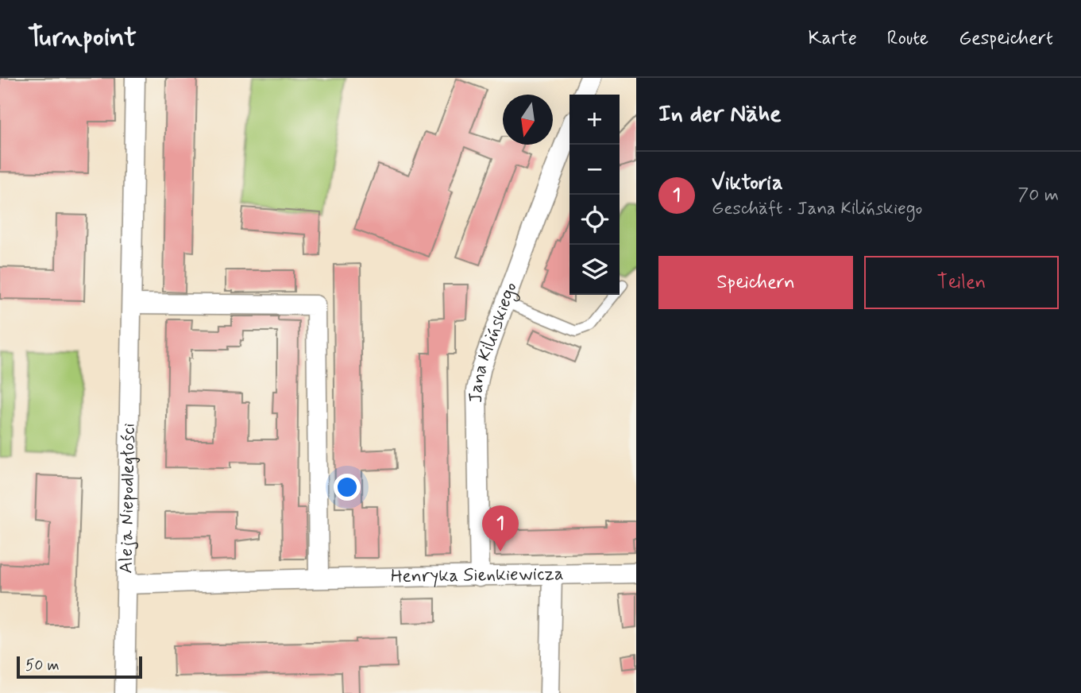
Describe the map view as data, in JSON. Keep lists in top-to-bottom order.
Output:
{
  "streets": {
    "street": ["Jana Kilińskiego", "Aleja Niepodległości", "Henryka Sienkiewicza"]
  },
  "crossings": [
    ["Jana Kilińskiego", "Henryka Sienkiewicza"],
    ["Aleja Niepodległości", "Henryka Sienkiewicza"]
  ],
  "scale_bar": "50 m",
  "north": "bottom",
  "page": {
    "header": "Turnpoint",
    "nav": ["Karte", "Route", "Gespeichert"],
    "heading": "In der Nähe",
    "map_buttons": ["+", "−"],
    "list": [
      {
        "mark": "1",
        "name": "Viktoria",
        "note": "Geschäft · Jana Kilińskiego",
        "value": "70 m"
      }
    ],
    "buttons": ["Speichern", "Teilen"],
    "pins": "1",
    "scale": "50 m"
  }
}
